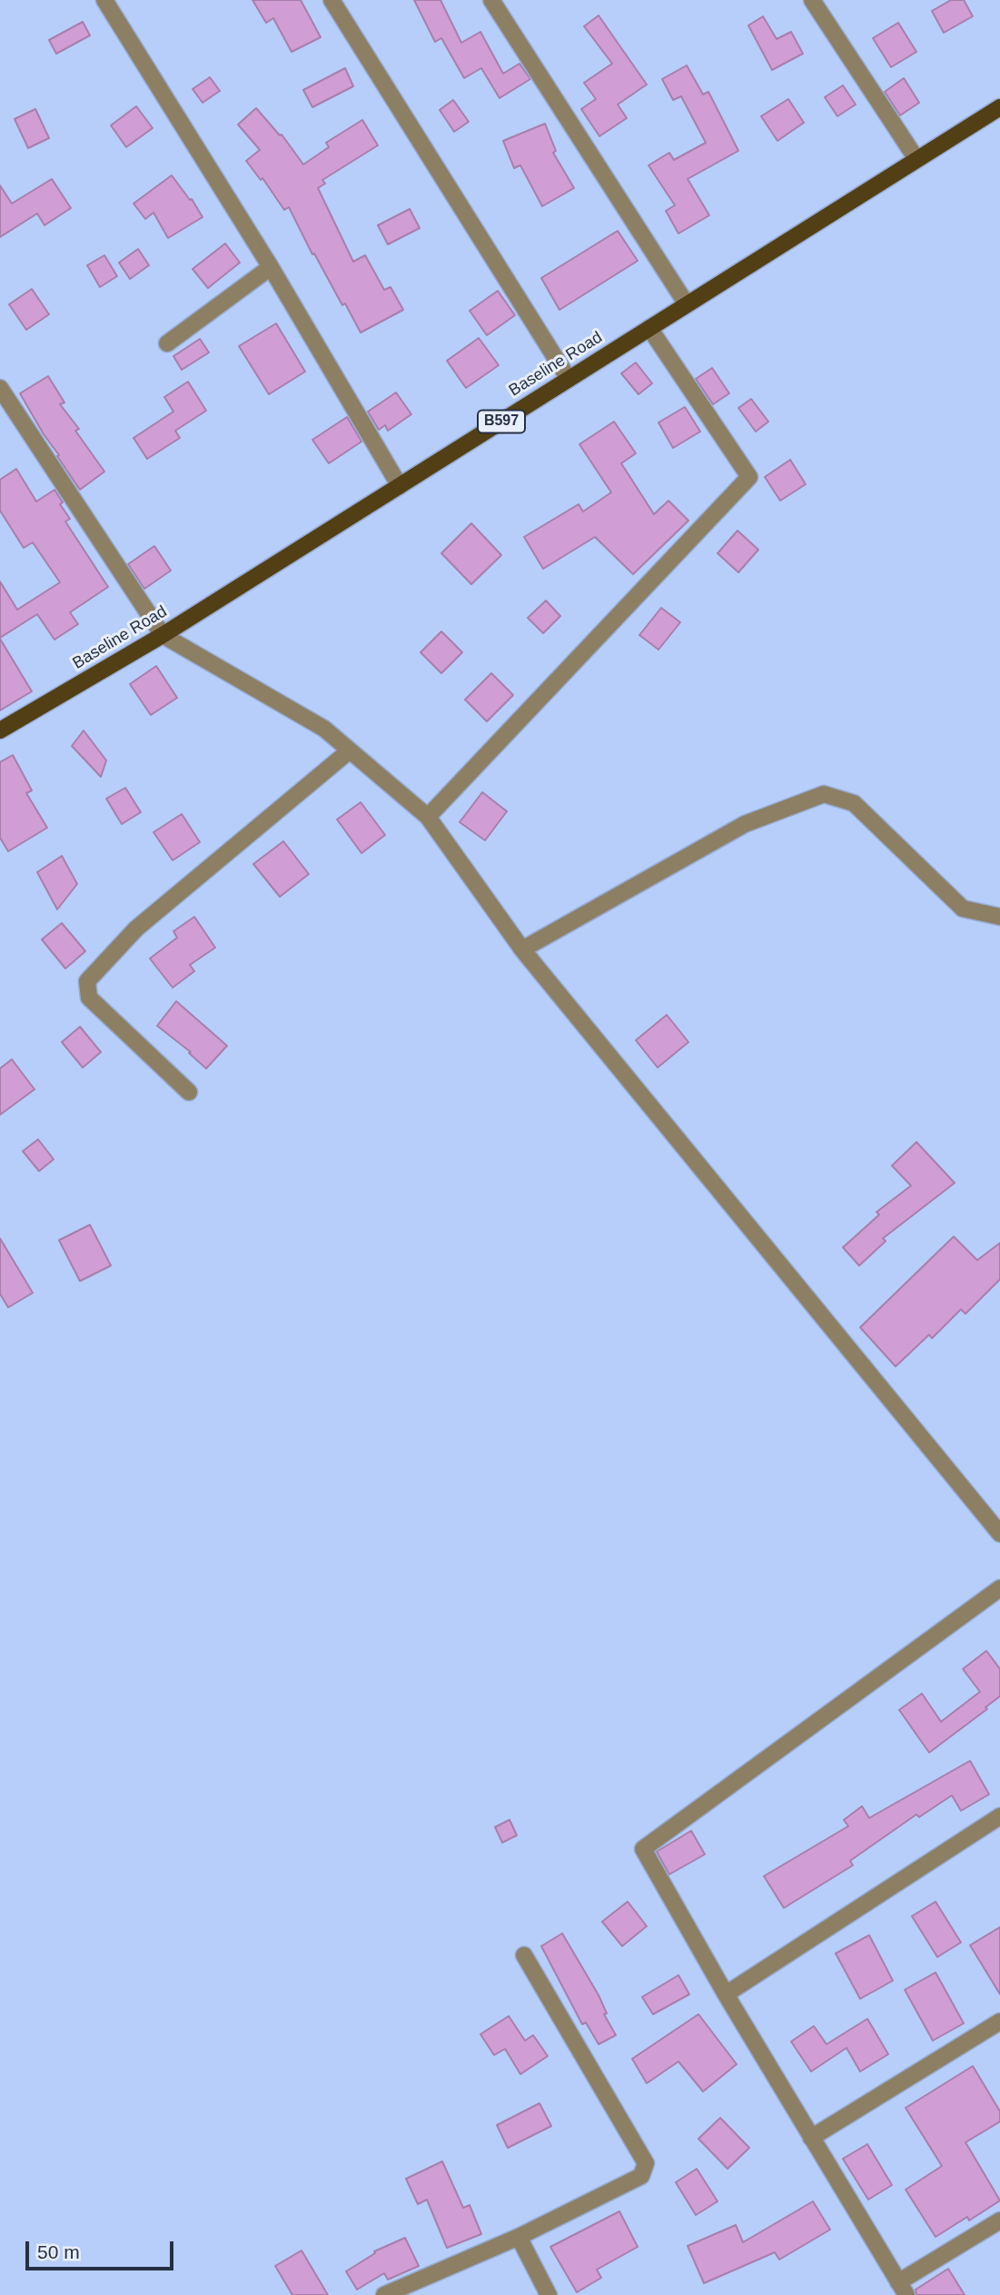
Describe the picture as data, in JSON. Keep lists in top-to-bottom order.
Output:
{
  "streets": {
    "main road": ["Baseline Road", "B597"]
  },
  "scale_bar": "50 m"
}
